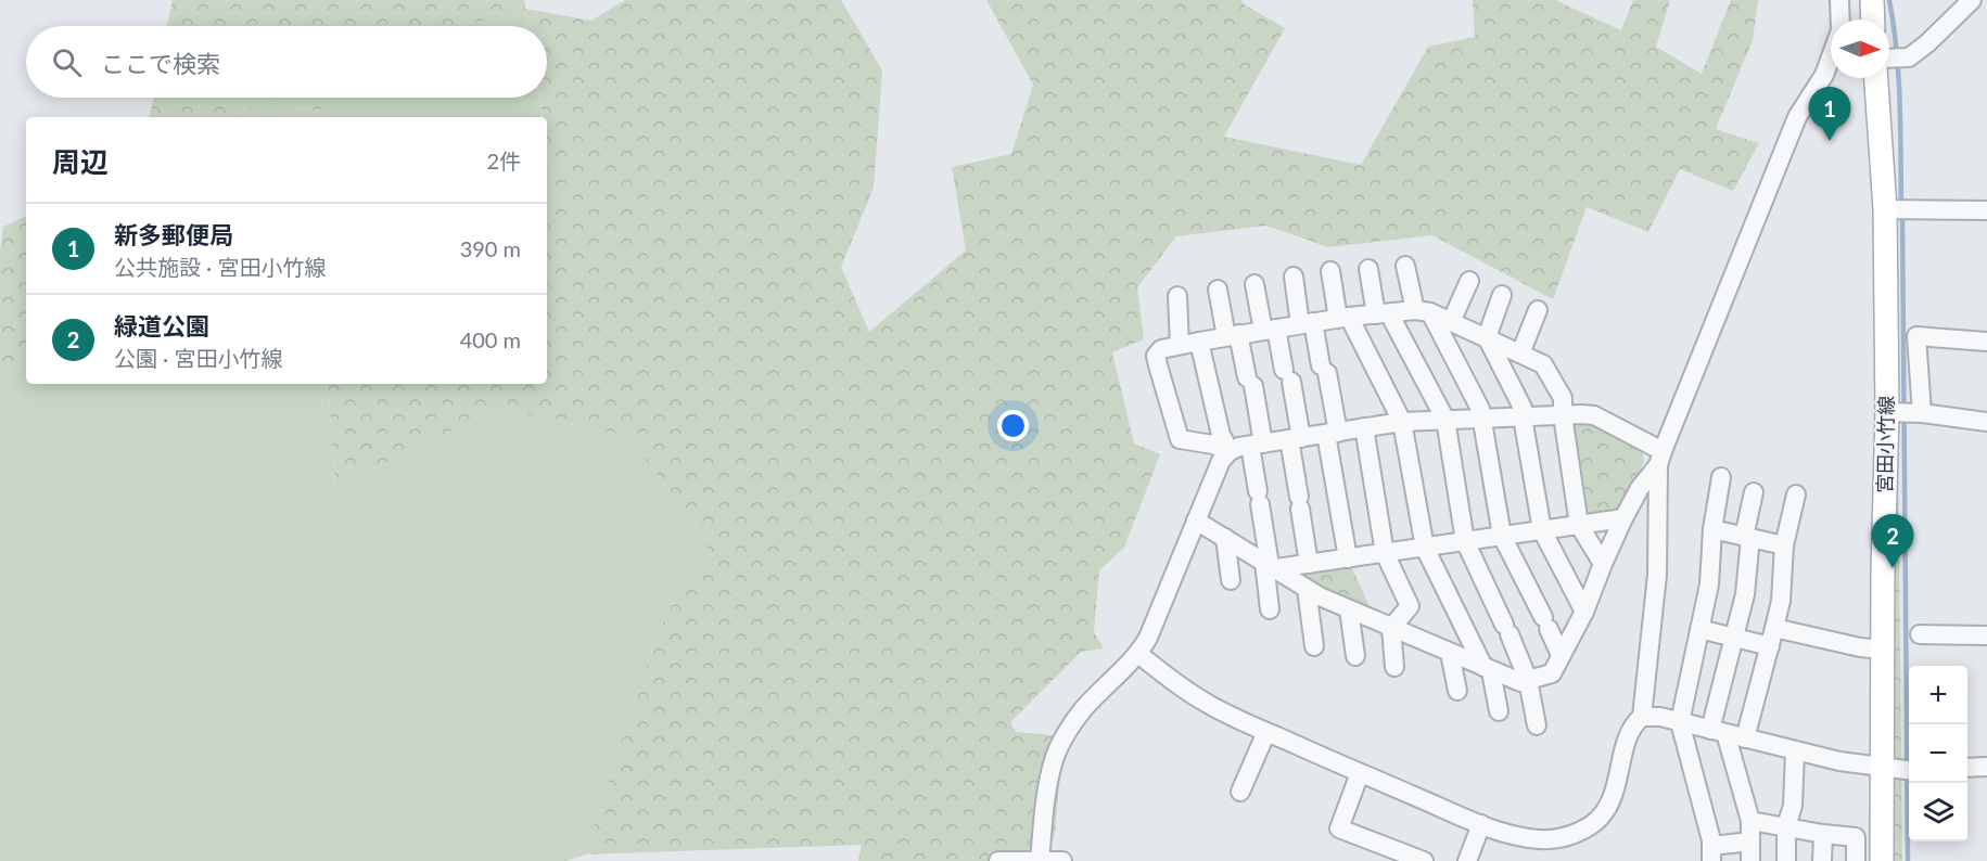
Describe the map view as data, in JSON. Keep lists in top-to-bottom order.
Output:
{
  "streets": {
    "main road": ["宮田小竹線"]
  },
  "north": "right",
  "page": {
    "search": "ここで検索",
    "pins": ["1", "2"],
    "heading": ["周辺", "2件"],
    "list": [
      {
        "mark": "1",
        "name": "新多郵便局",
        "note": "公共施設 · 宮田小竹線",
        "value": "390 m"
      },
      {
        "mark": "2",
        "name": "緑道公園",
        "note": "公園 · 宮田小竹線",
        "value": "400 m"
      }
    ],
    "map_buttons": ["+", "−"]
  }
}
